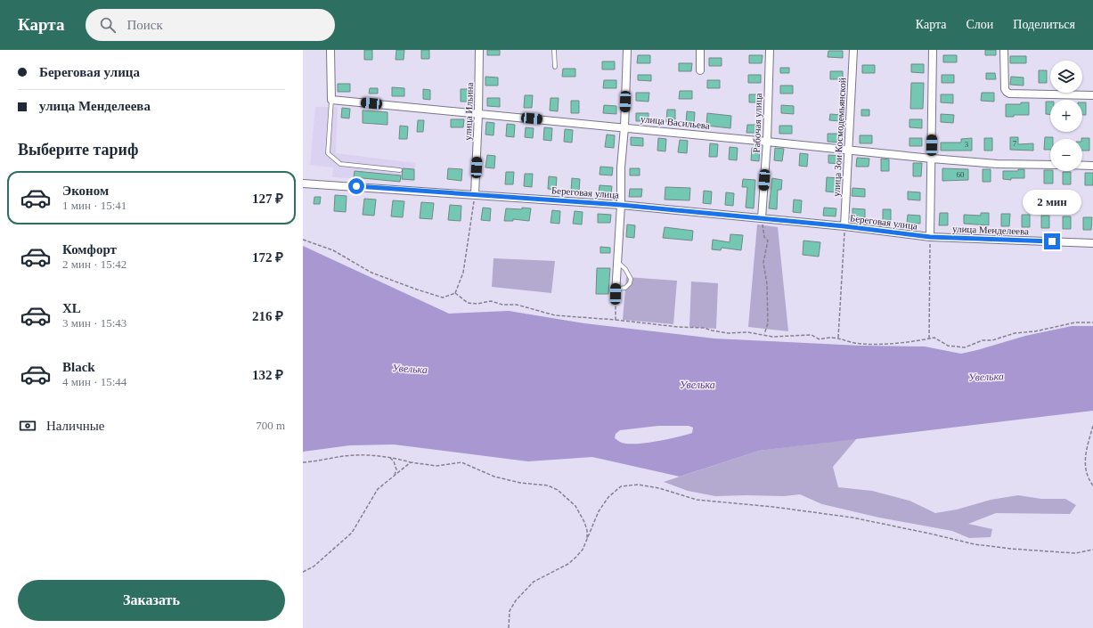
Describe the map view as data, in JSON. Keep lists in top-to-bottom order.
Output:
{
  "streets": {
    "street": [
      "улица Ильина",
      "улица Васильева",
      "Рабочая улица",
      "улица Зои Космодемьянской",
      "Береговая улица",
      "улица Менделеева"
    ]
  },
  "crossings": [
    ["улица Ильина", "улица Васильева"],
    ["улица Ильина", "Береговая улица"],
    ["улица Васильева", "Рабочая улица"],
    ["улица Васильева", "улица Зои Космодемьянской"],
    ["Рабочая улица", "Береговая улица"],
    ["улица Зои Космодемьянской", "Береговая улица"],
    ["Береговая улица", "улица Менделеева"]
  ],
  "water": ["Увелька"],
  "house_numbers": ["7", "3", "60"],
  "page": {
    "header": "Карта",
    "search": "Поиск",
    "nav": ["Карта", "Слои", "Поделиться"],
    "banner": ["Береговая улица", "улица Менделеева"],
    "map_buttons": ["+", "−"],
    "heading": "Выберите тариф",
    "list": [
      {
        "name": "Эконом",
        "note": "1 мин · 15:41",
        "value": "127 ₽"
      },
      {
        "name": "Комфорт",
        "note": "2 мин · 15:42",
        "value": "172 ₽"
      },
      {
        "name": "XL",
        "note": "3 мин · 15:43",
        "value": "216 ₽"
      },
      {
        "name": "Black",
        "note": "4 мин · 15:44",
        "value": "132 ₽"
      }
    ],
    "bubble": "2 мин",
    "pay": ["Наличные", "700 m"],
    "buttons": "Заказать"
  }
}
